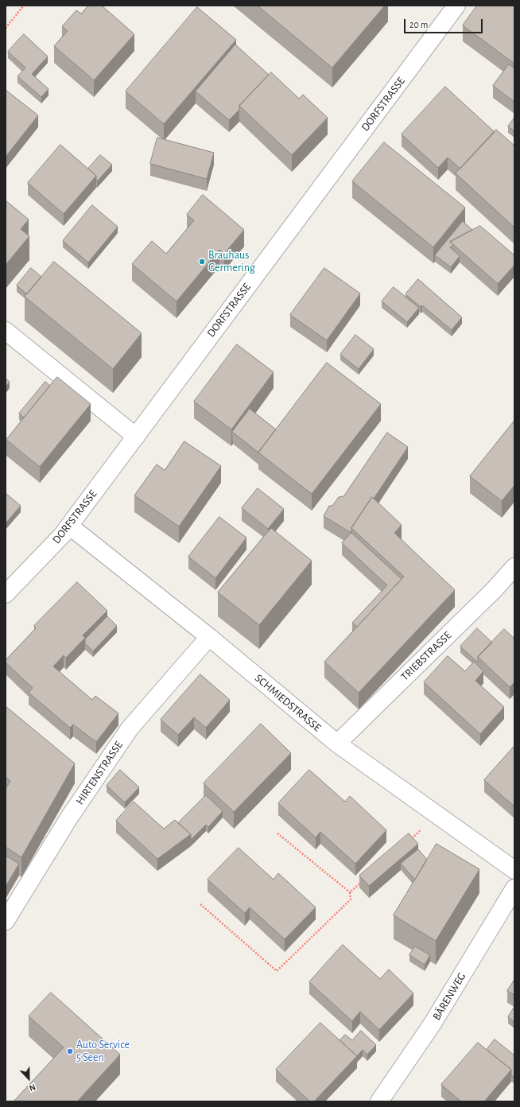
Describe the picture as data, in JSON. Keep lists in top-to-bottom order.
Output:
{
  "streets": {
    "street": [
      "DORFSTRASSE",
      "TRIEBSTRASSE",
      "SCHMIEDSTRASSE",
      "HIRTENSTRASSE",
      "BÄRENWEG"
    ]
  },
  "crossings": [
    ["DORFSTRASSE", "SCHMIEDSTRASSE"],
    ["TRIEBSTRASSE", "SCHMIEDSTRASSE"],
    ["SCHMIEDSTRASSE", "HIRTENSTRASSE"]
  ],
  "places": ["Brauhaus Germering", "Auto Service 5 Seen"],
  "scale_bar": "20 m",
  "north": "bottom"
}
